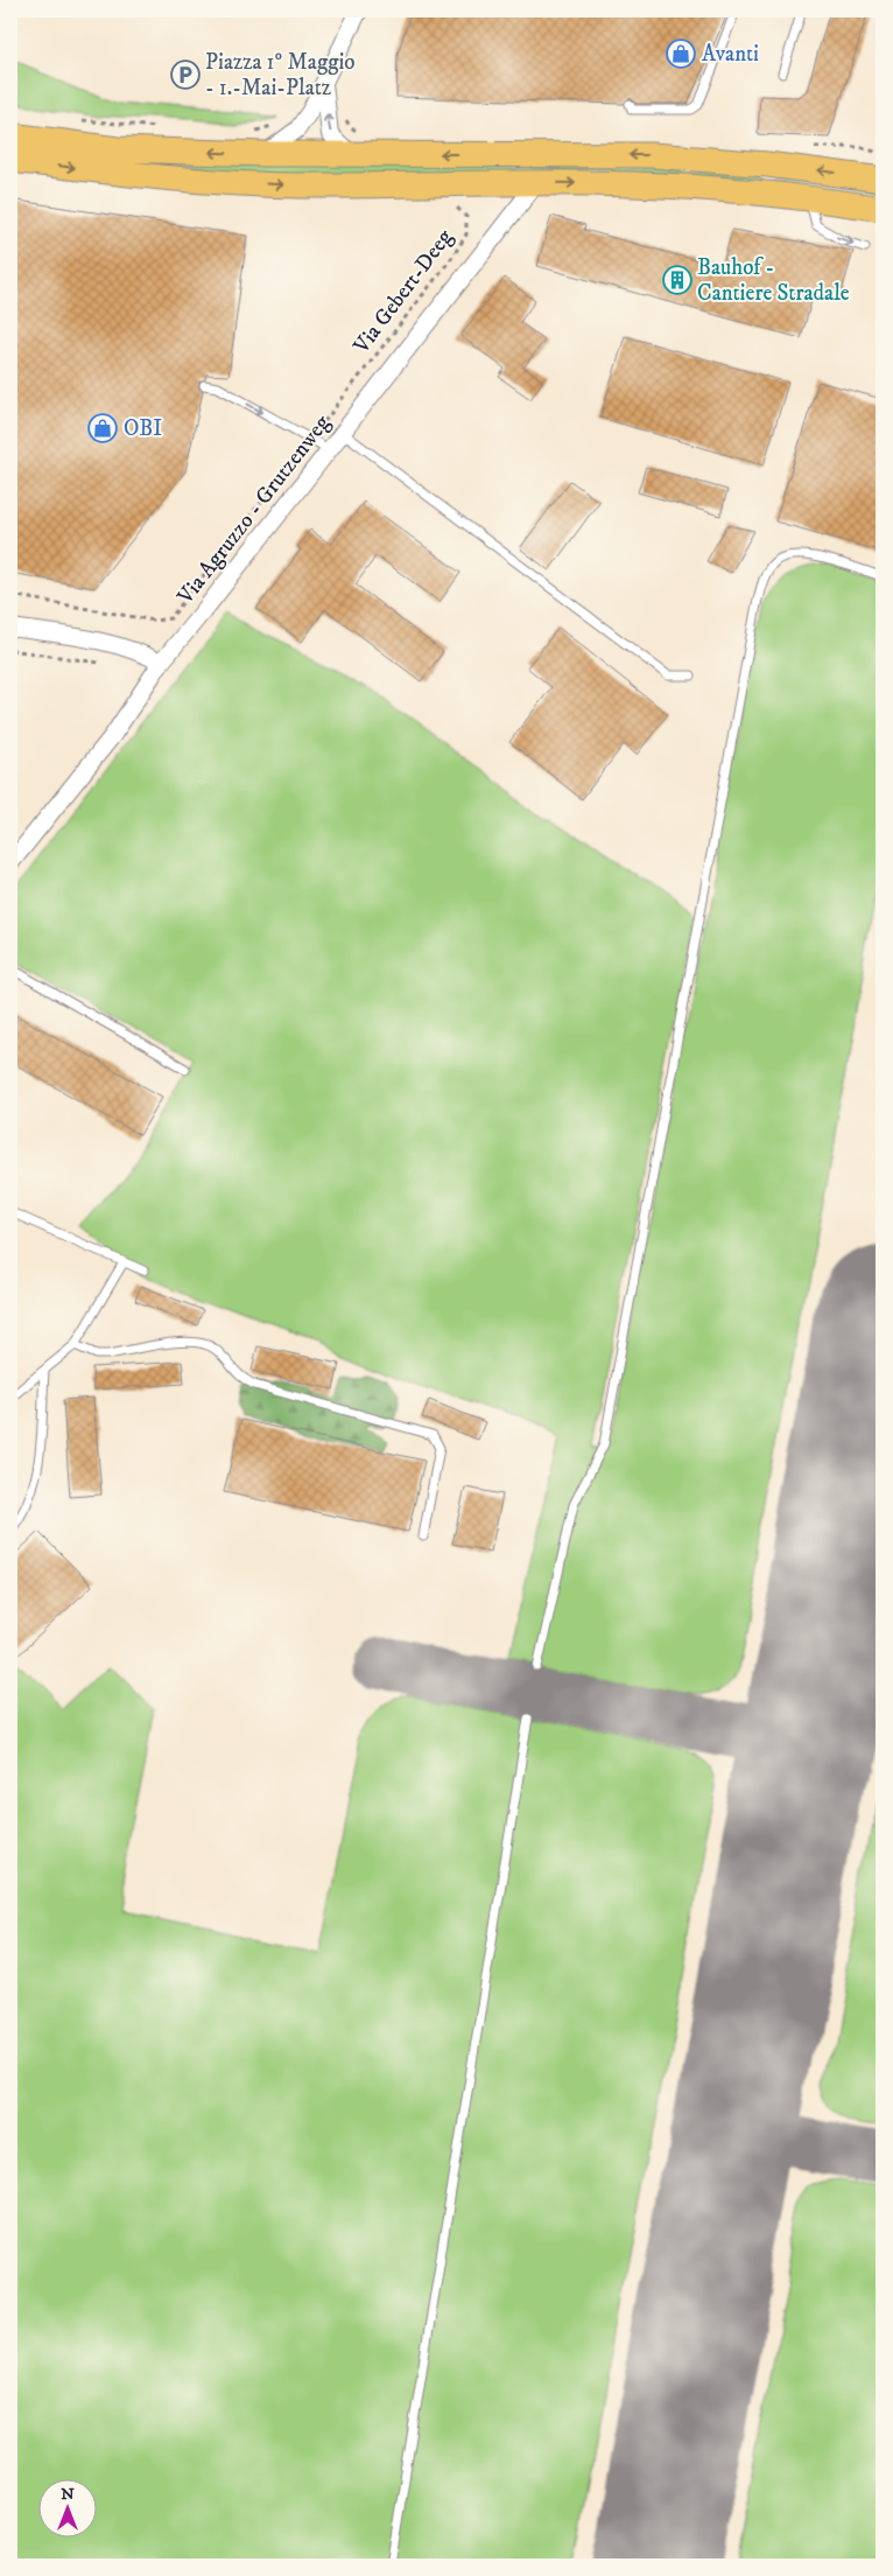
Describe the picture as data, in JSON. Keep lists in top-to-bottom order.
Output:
{
  "streets": {
    "street": ["Via Agruzzo - Grutzenweg"],
    "path": ["Via Gebert-Deeg"]
  },
  "places": {
    "shop": ["Avanti", "OBI"],
    "parking": ["Piazza 1º Maggio - 1.-Mai-Platz"],
    "building": ["Bauhof - Cantiere Stradale"]
  },
  "north": "top"
}
